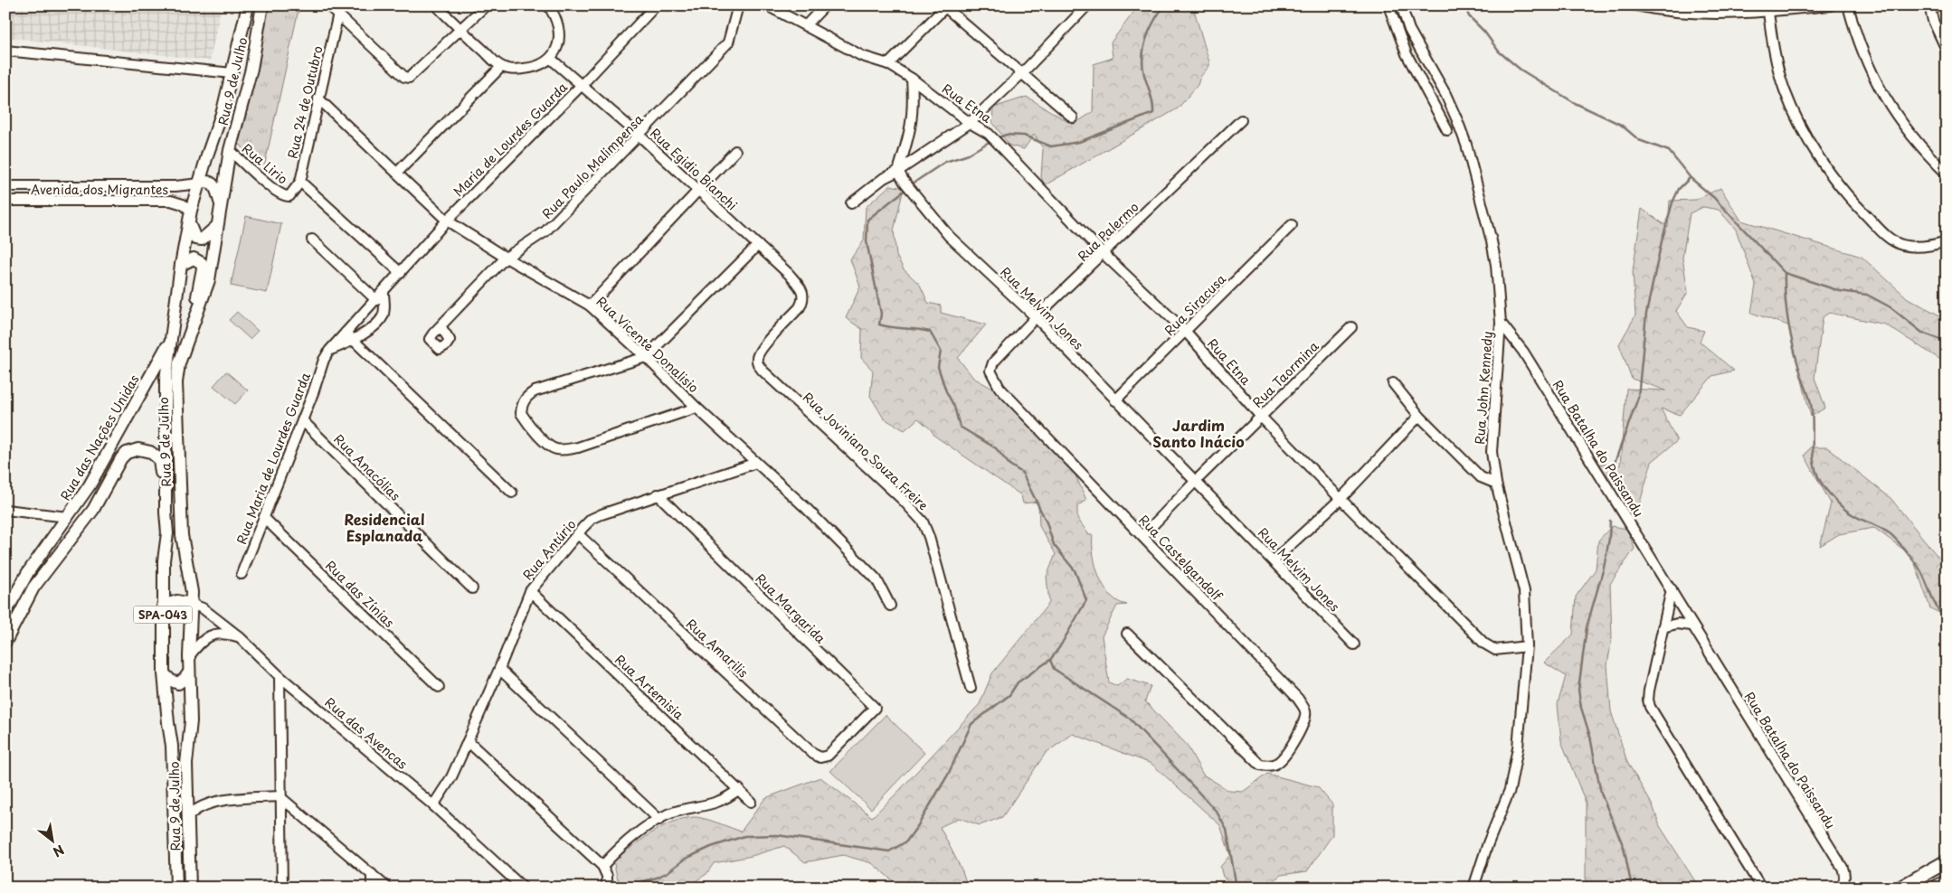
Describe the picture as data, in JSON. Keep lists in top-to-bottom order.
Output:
{
  "streets": {
    "main road": ["Rua 9 de Julho", "Rua das Nações Unidas", "SPA-043"],
    "street": [
      "Rua 24 de Outubro",
      "Rua Etna",
      "Maria de Lourdes Guarda",
      "Rua Lirio",
      "Rua Paulo Malimpensa",
      "Rua Egidio Bianchi",
      "Avenida dos Migrantes",
      "Rua Palermo",
      "Rua Siracusa",
      "Rua Melvim Jones",
      "Rua Vicente Donalisio",
      "Rua Taormina",
      "Rua John Kennedy",
      "Rua Batalha do Paissandu",
      "Rua Joviniano Souza Freire",
      "Rua Maria de Lourdes Guarda",
      "Rua Anacólias",
      "Rua Antúrio",
      "Rua Castelgandolf",
      "Rua das Zínias",
      "Rua Margarida",
      "Rua Amarilis",
      "Rua Artemisia",
      "Rua das Avencas"
    ]
  },
  "crossings": [
    ["Rua 9 de Julho", "Rua Lirio"],
    ["Rua 9 de Julho", "Avenida dos Migrantes"],
    ["Rua 9 de Julho", "Rua das Nações Unidas"],
    ["Rua 9 de Julho", "Rua das Avencas"],
    ["Rua 24 de Outubro", "Rua Lirio"],
    ["Rua 24 de Outubro", "Rua Vicente Donalisio"],
    ["Rua Etna", "Rua Palermo"],
    ["Rua Etna", "Rua Siracusa"],
    ["Rua Etna", "Rua Taormina"],
    ["Rua Etna", "Rua John Kennedy"],
    ["Maria de Lourdes Guarda", "Rua Egidio Bianchi"],
    ["Maria de Lourdes Guarda", "Rua Vicente Donalisio"],
    ["Maria de Lourdes Guarda", "Rua Maria de Lourdes Guarda"],
    ["Rua Paulo Malimpensa", "Rua Egidio Bianchi"],
    ["Rua Paulo Malimpensa", "Rua Vicente Donalisio"],
    ["Rua Egidio Bianchi", "Rua Joviniano Souza Freire"],
    ["Rua Palermo", "Rua Melvim Jones"],
    ["Rua Palermo", "Rua Castelgandolf"],
    ["Rua Siracusa", "Rua Melvim Jones"],
    ["Rua Melvim Jones", "Rua Taormina"],
    ["Rua Vicente Donalisio", "Rua Antúrio"],
    ["Rua Taormina", "Rua Castelgandolf"],
    ["Rua John Kennedy", "Rua Batalha do Paissandu"],
    ["Rua Maria de Lourdes Guarda", "Rua Anacólias"],
    ["Rua Maria de Lourdes Guarda", "Rua das Zínias"],
    ["Rua Antúrio", "Rua Margarida"],
    ["Rua Antúrio", "Rua Amarilis"],
    ["Rua Antúrio", "Rua Artemisia"],
    ["Rua Antúrio", "Rua das Avencas"],
    ["Rua Margarida", "Rua Amarilis"]
  ],
  "districts": ["Jardim Santo Inácio", "Residencial Esplanada"],
  "north": "bottom right"
}
